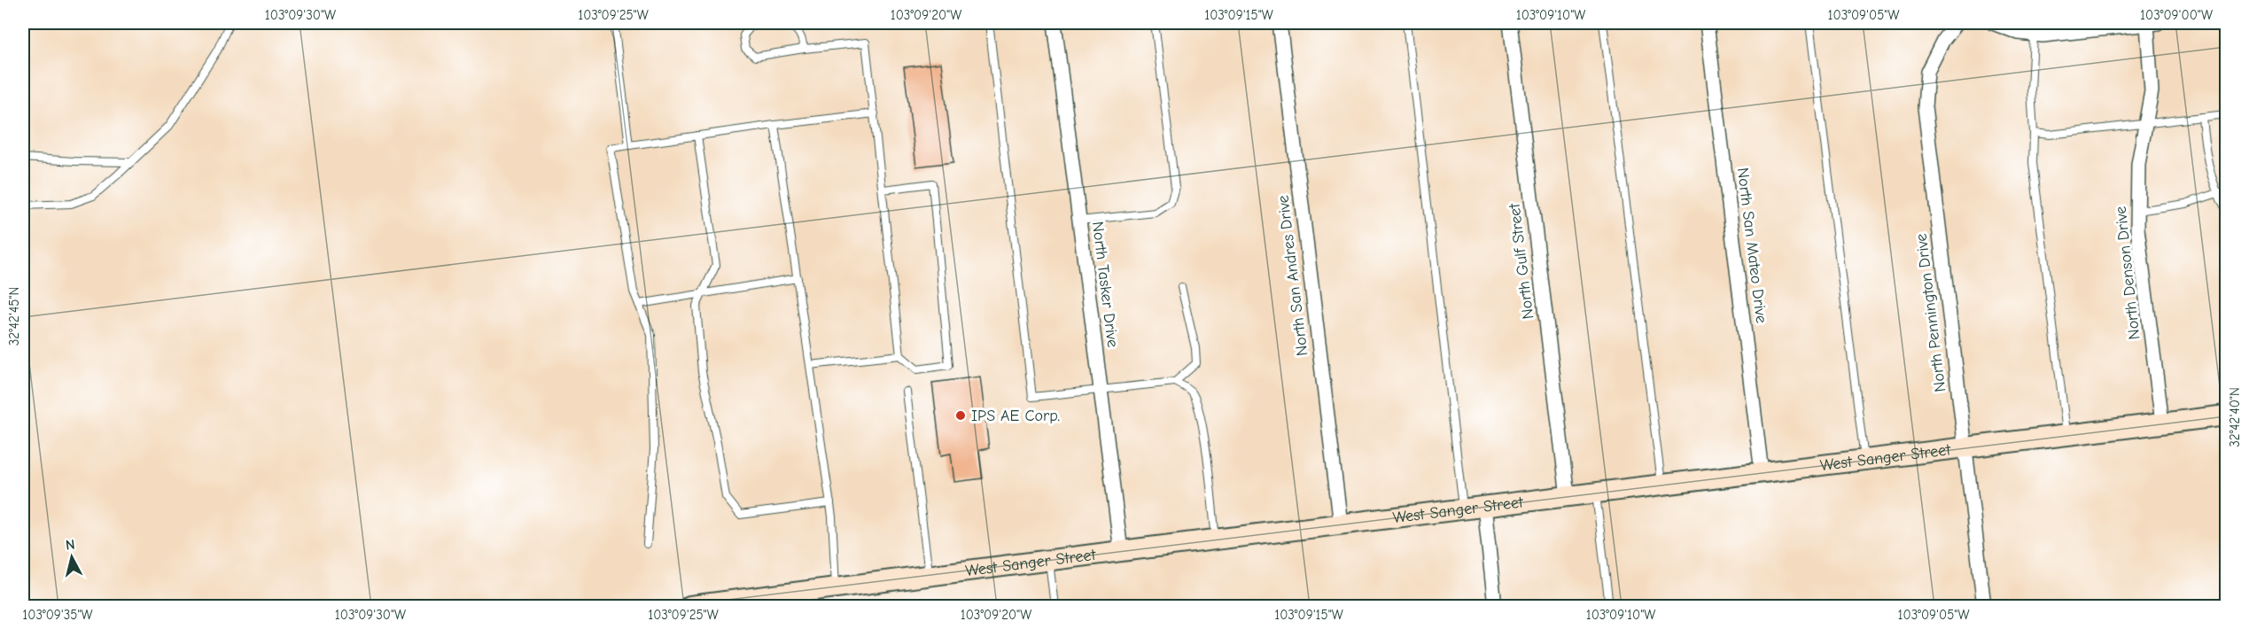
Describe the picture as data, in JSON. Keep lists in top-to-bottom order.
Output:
{
  "streets": {
    "main road": ["West Sanger Street"],
    "street": [
      "North San Mateo Drive",
      "North Gulf Street",
      "North Denson Drive",
      "North San Andres Drive",
      "North Tasker Drive",
      "North Pennington Drive"
    ]
  },
  "crossings": [
    ["North San Mateo Drive", "West Sanger Street"],
    ["North Gulf Street", "West Sanger Street"],
    ["North Denson Drive", "West Sanger Street"],
    ["North San Andres Drive", "West Sanger Street"],
    ["North Tasker Drive", "West Sanger Street"],
    ["North Pennington Drive", "West Sanger Street"]
  ],
  "places": ["IPS AE Corp."],
  "north": "top",
  "coordinates": [
    "103°09'30\"W",
    "103°09'25\"W",
    "103°09'20\"W",
    "103°09'15\"W",
    "103°09'10\"W",
    "103°09'05\"W",
    "103°09'00\"W",
    "32°42'45\"N",
    "32°42'40\"N",
    "103°09'35\"W"
  ]
}
